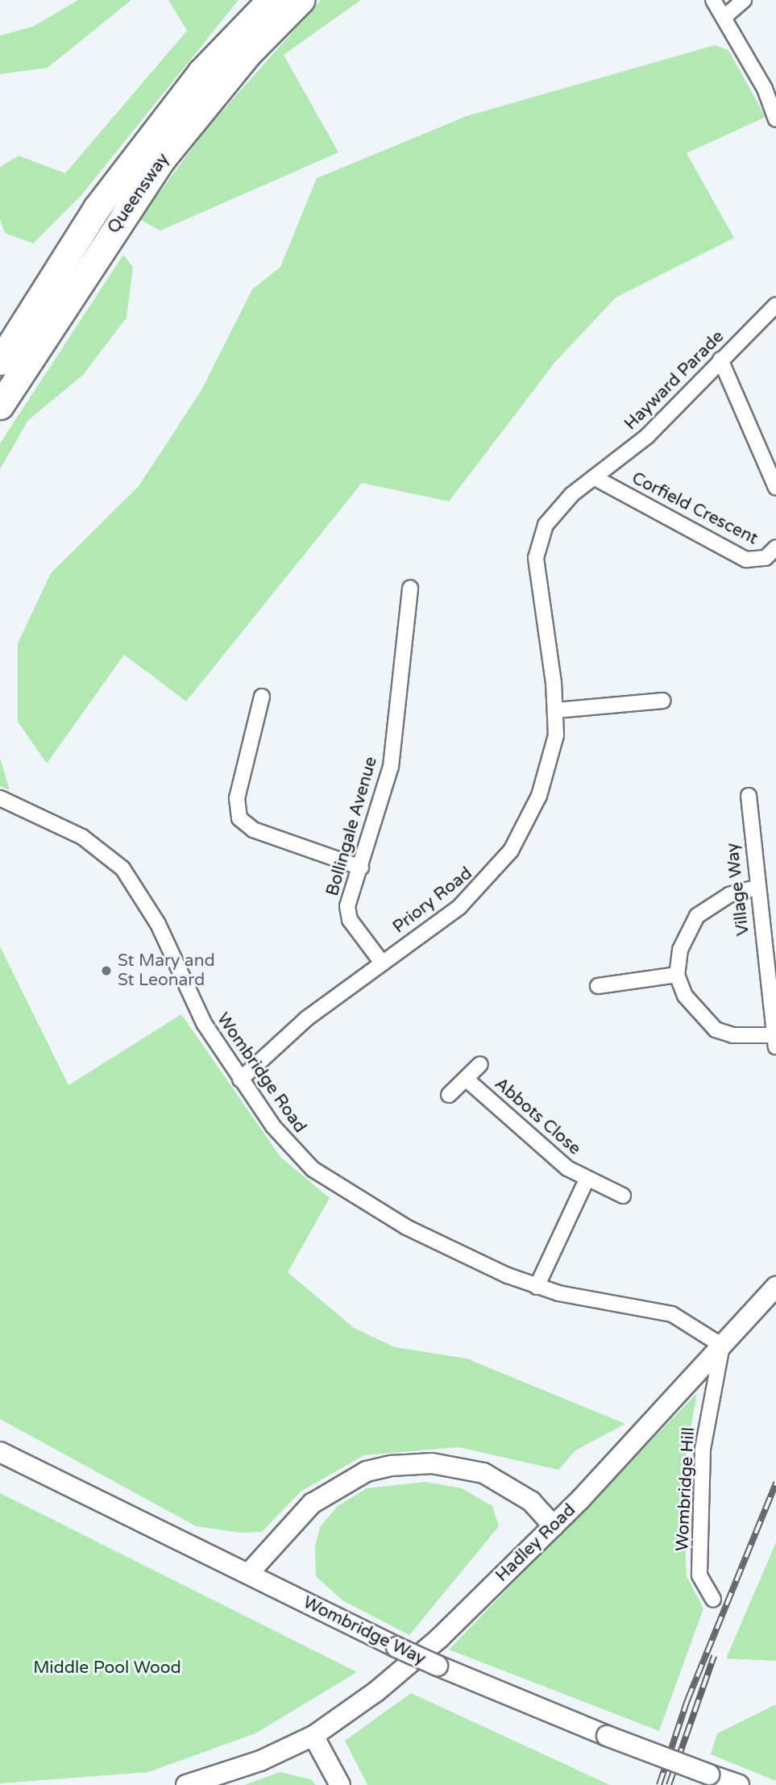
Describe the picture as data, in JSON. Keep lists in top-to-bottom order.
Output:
{
  "streets": {
    "highway": ["Queensway"],
    "street": [
      "Hayward Parade",
      "Corfield Crescent",
      "Bollingale Avenue",
      "Village Way",
      "Priory Road",
      "Wombridge Road",
      "Abbots Close",
      "Wombridge Hill",
      "Hadley Road",
      "Wombridge Way"
    ]
  },
  "crossings": [
    ["Hayward Parade", "Corfield Crescent"],
    ["Hayward Parade", "Priory Road"],
    ["Corfield Crescent", "Priory Road"],
    ["Bollingale Avenue", "Priory Road"],
    ["Priory Road", "Wombridge Road"],
    ["Wombridge Road", "Abbots Close"],
    ["Wombridge Road", "Wombridge Hill"],
    ["Wombridge Road", "Hadley Road"],
    ["Wombridge Hill", "Hadley Road"]
  ],
  "parks": ["Middle Pool Wood"],
  "places": ["St Mary and St Leonard"]
}
